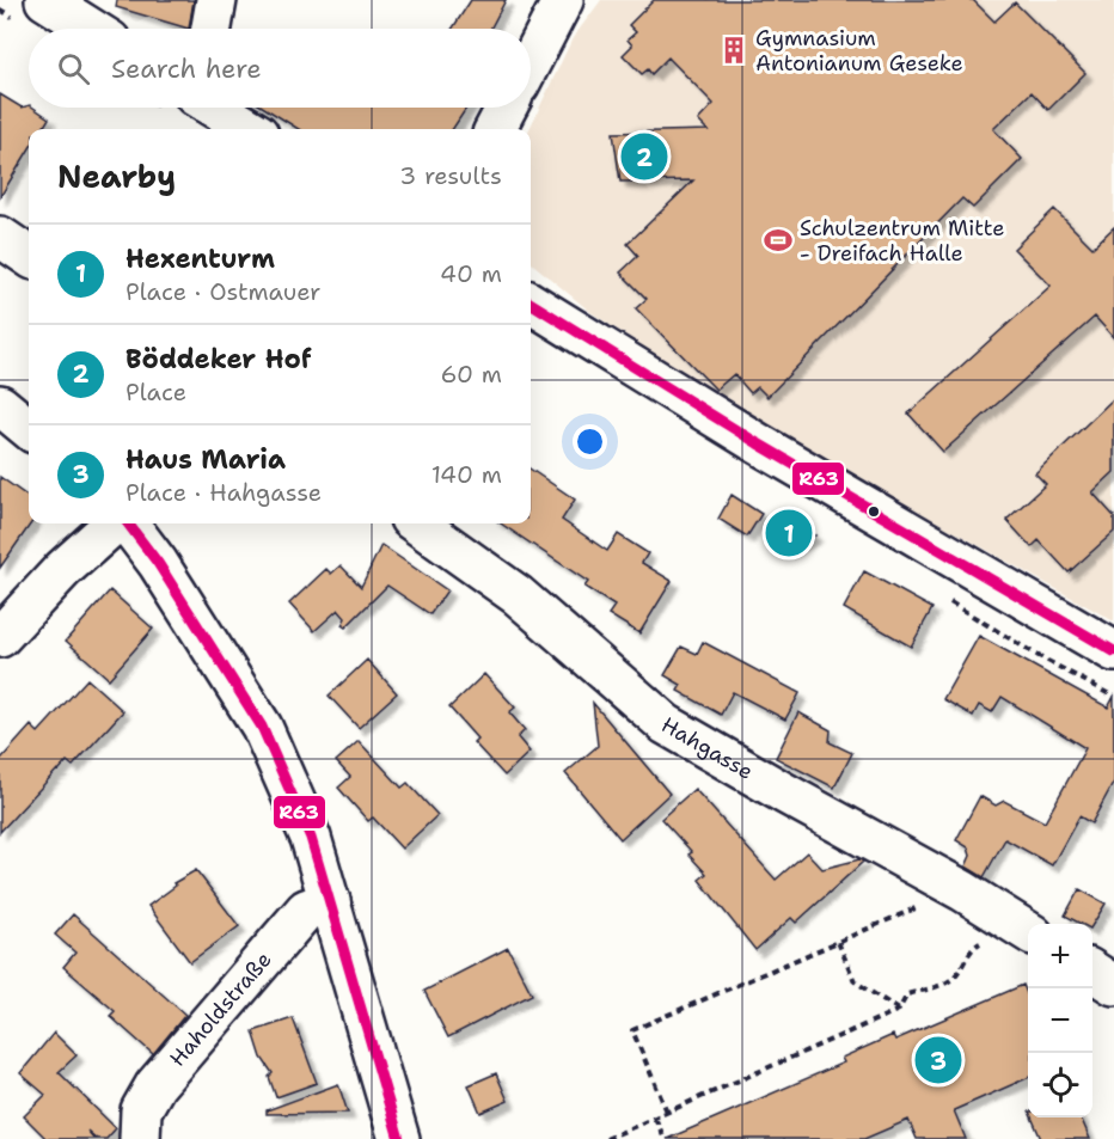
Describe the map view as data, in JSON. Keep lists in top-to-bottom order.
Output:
{
  "streets": {
    "street": ["Hahgasse", "Haholdstraße"]
  },
  "places": {
    "building": ["Gymnasium Antonianum Geseke"],
    "sports": ["Schulzentrum Mitte - Dreifach Halle"]
  },
  "lines": ["transit line R63"],
  "page": {
    "search": "Search here",
    "heading": ["Nearby", "3 results"],
    "pins": ["2", "1", "3"],
    "list": [
      {
        "mark": "1",
        "name": "Hexenturm",
        "note": "Place · Ostmauer",
        "value": "40 m"
      },
      {
        "mark": "2",
        "name": "Böddeker Hof",
        "note": "Place",
        "value": "60 m"
      },
      {
        "mark": "3",
        "name": "Haus Maria",
        "note": "Place · Hahgasse",
        "value": "140 m"
      }
    ],
    "map_buttons": ["+", "−"]
  }
}
